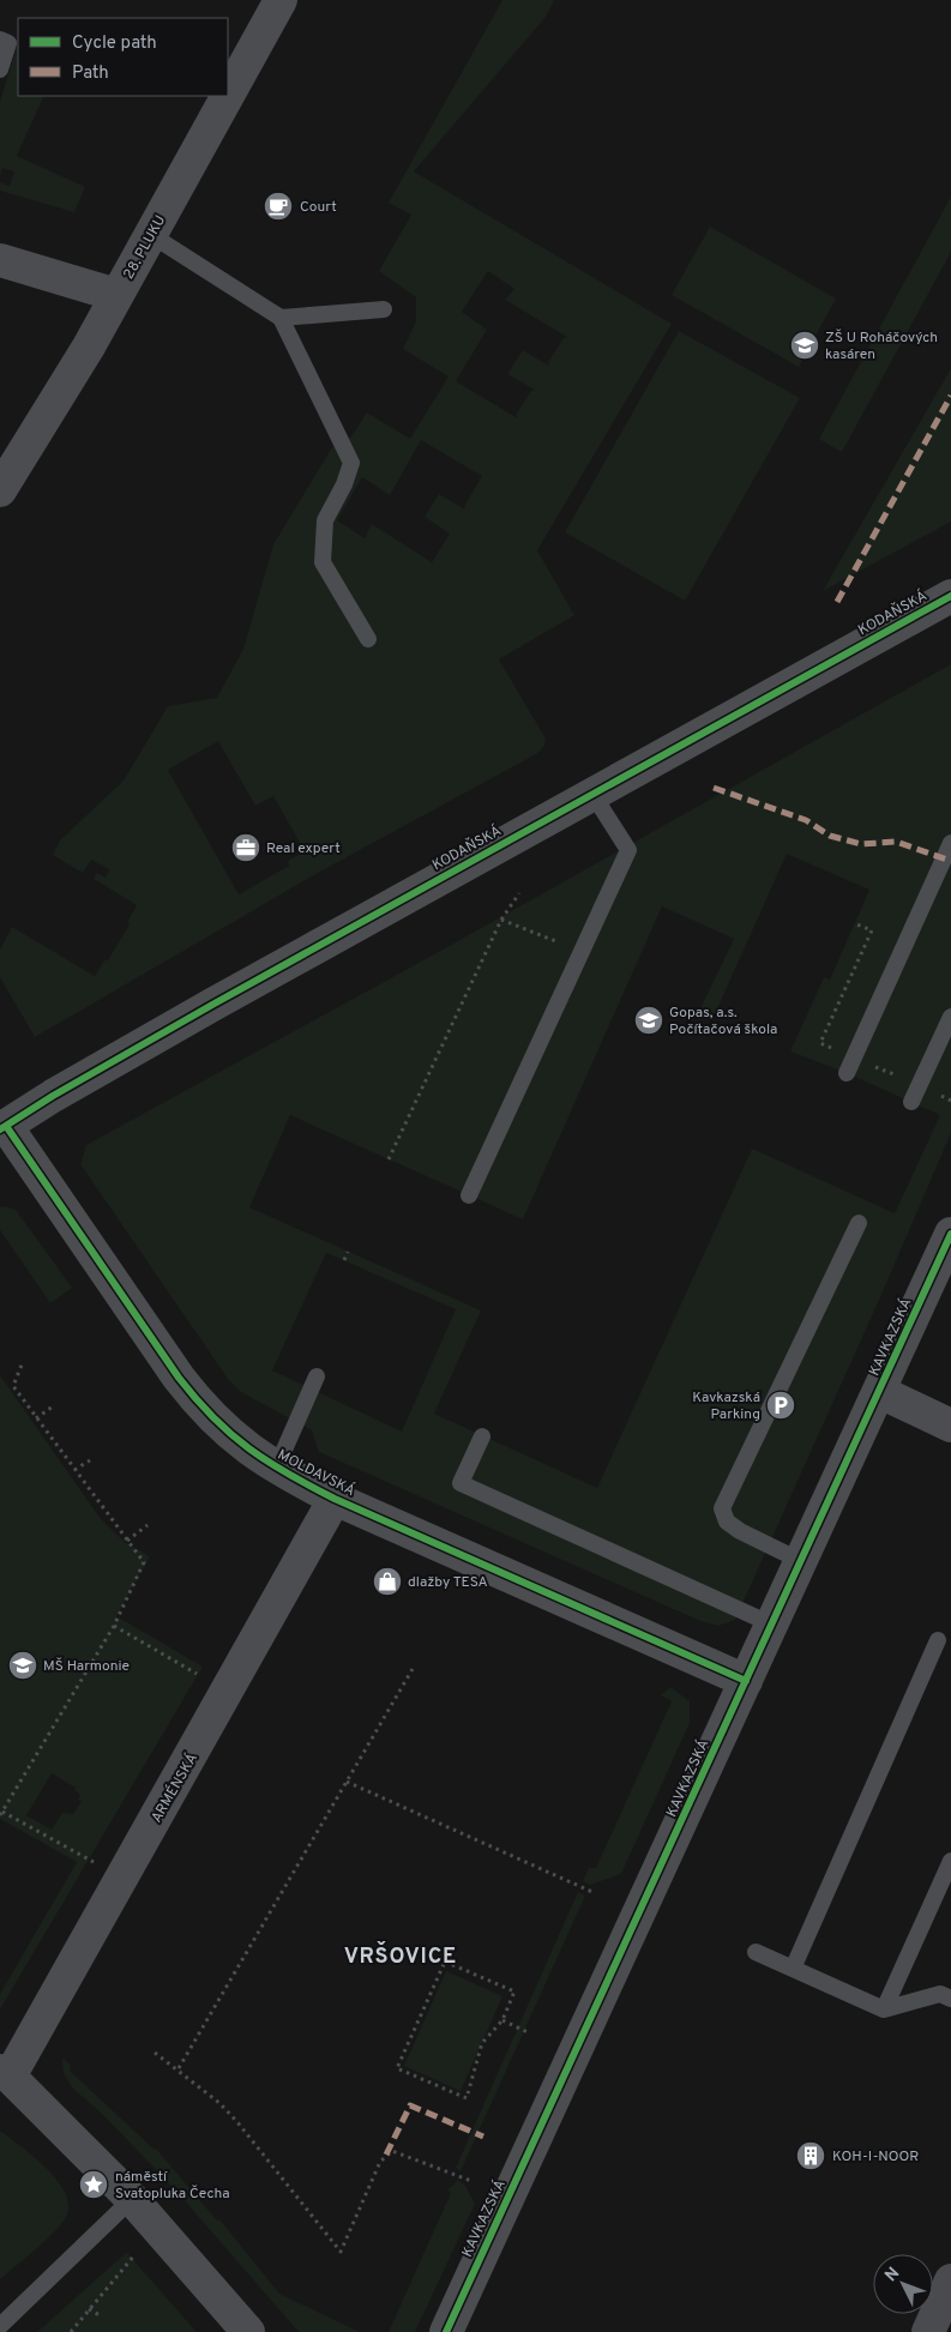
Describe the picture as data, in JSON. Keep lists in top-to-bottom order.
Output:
{
  "streets": {
    "street": [
      "28. PLUKU",
      "KODAŇSKÁ",
      "KAVKAZSKÁ",
      "MOLDAVSKÁ",
      "ARMÉNSKÁ"
    ]
  },
  "crossings": [
    ["KODAŇSKÁ", "MOLDAVSKÁ"],
    ["KAVKAZSKÁ", "MOLDAVSKÁ"],
    ["MOLDAVSKÁ", "ARMÉNSKÁ"]
  ],
  "districts": ["VRŠOVICE"],
  "places": {
    "cafe": ["Court"],
    "school or university": ["ZŠ U Roháčových kasáren", "Gopas, a.s. Počítačová škola", "MŠ Harmonie"],
    "office": ["Real expert"],
    "parking": ["Kavkazská Parking"],
    "shop": ["dlažby TESA"],
    "building": ["KOH-I-NOOR"],
    "place": ["náměstí Svatopluka Čecha"]
  },
  "legend": ["Cycle path", "Path"],
  "north": "top left"
}
